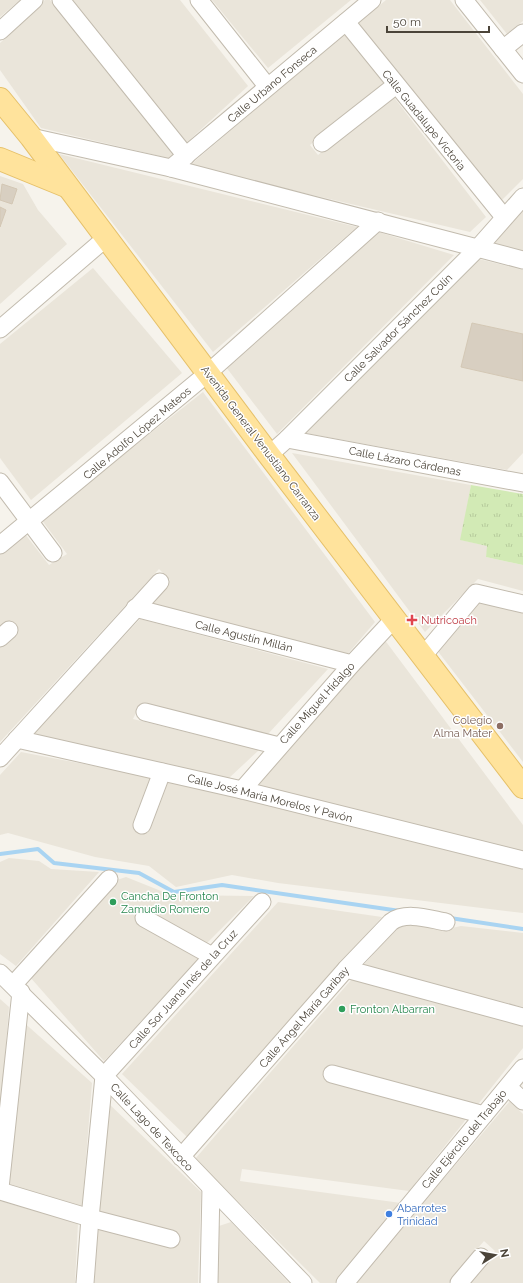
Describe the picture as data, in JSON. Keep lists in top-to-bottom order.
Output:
{
  "streets": {
    "main road": ["Avenida General Venustiano Carranza"],
    "street": [
      "Calle Urbano Fonseca",
      "Calle Guadalupe Victoria",
      "Calle Salvador Sánchez Colín",
      "Calle Adolfo López Mateos",
      "Calle Lázaro Cárdenas",
      "Calle Agustín Millán",
      "Calle Miguel Hidalgo",
      "Calle José María Morelos Y Pavón",
      "Calle Sor Juana Inés de la Cruz",
      "Calle Ángel María Garibay",
      "Calle Lago de Texcoco",
      "Calle Ejército del Trabajo"
    ]
  },
  "crossings": [
    ["Calle Urbano Fonseca", "Calle Guadalupe Victoria"],
    ["Calle Guadalupe Victoria", "Calle Salvador Sánchez Colín"],
    ["Calle Salvador Sánchez Colín", "Avenida General Venustiano Carranza"],
    ["Calle Salvador Sánchez Colín", "Calle Lázaro Cárdenas"],
    ["Calle Adolfo López Mateos", "Avenida General Venustiano Carranza"],
    ["Avenida General Venustiano Carranza", "Calle Miguel Hidalgo"],
    ["Calle Agustín Millán", "Calle Miguel Hidalgo"],
    ["Calle Miguel Hidalgo", "Calle José María Morelos Y Pavón"],
    ["Calle Sor Juana Inés de la Cruz", "Calle Lago de Texcoco"],
    ["Calle Ángel María Garibay", "Calle Lago de Texcoco"]
  ],
  "places": {
    "health": ["Nutricoach"],
    "other": [
      "Colegio Alma Mater",
      "Cancha De Fronton Zamudio Romero",
      "Fronton Albarran",
      "Abarrotes Trinidad"
    ]
  },
  "scale_bar": "50 m",
  "north": "right"
}
